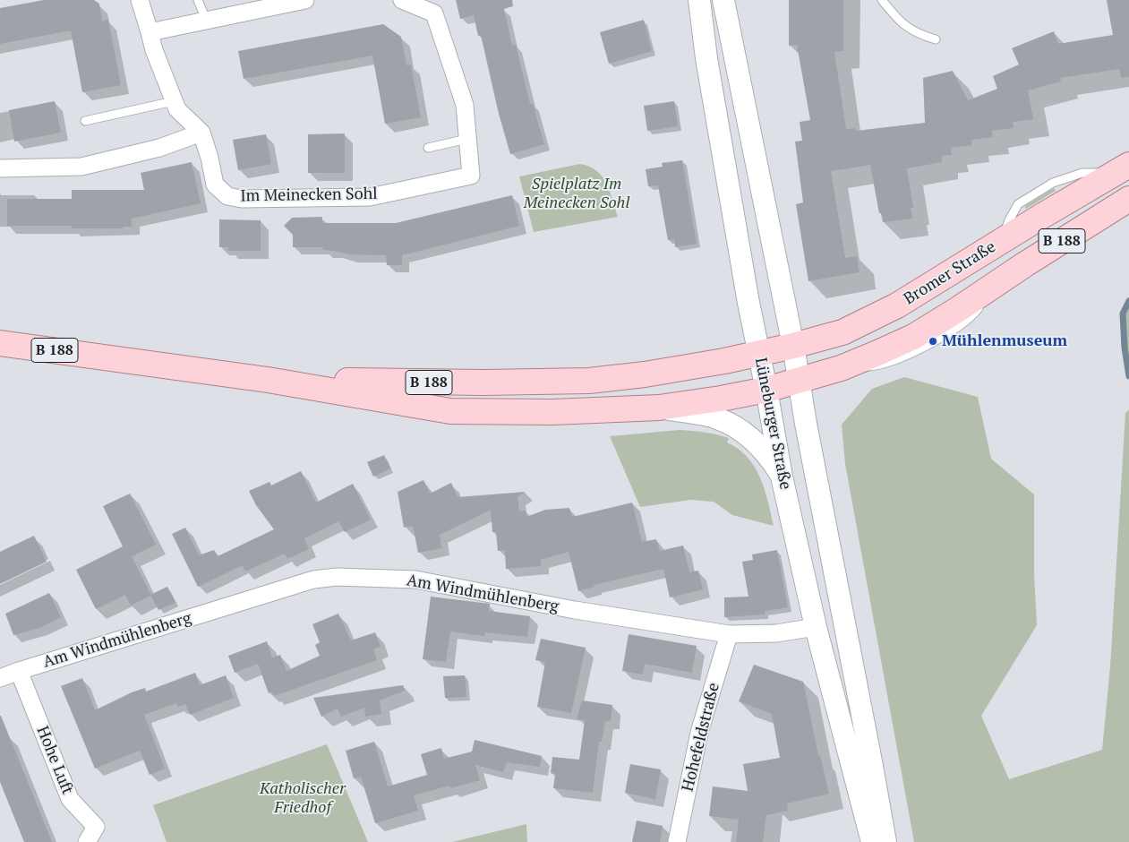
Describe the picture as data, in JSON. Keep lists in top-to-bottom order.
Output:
{
  "streets": {
    "main road": ["B 188", "Bromer Straße"],
    "street": [
      "Im Meinecken Sohl",
      "Lüneburger Straße",
      "Am Windmühlenberg",
      "Hohefeldstraße",
      "Hohe Luft"
    ]
  },
  "crossings": [
    ["B 188", "Bromer Straße"],
    ["B 188", "Lüneburger Straße"],
    ["Bromer Straße", "Lüneburger Straße"],
    ["Lüneburger Straße", "Am Windmühlenberg"],
    ["Am Windmühlenberg", "Hohefeldstraße"],
    ["Am Windmühlenberg", "Hohe Luft"]
  ],
  "parks": ["Spielplatz Im Meinecken Sohl", "Katholischer Friedhof"],
  "places": ["Mühlenmuseum"]
}
